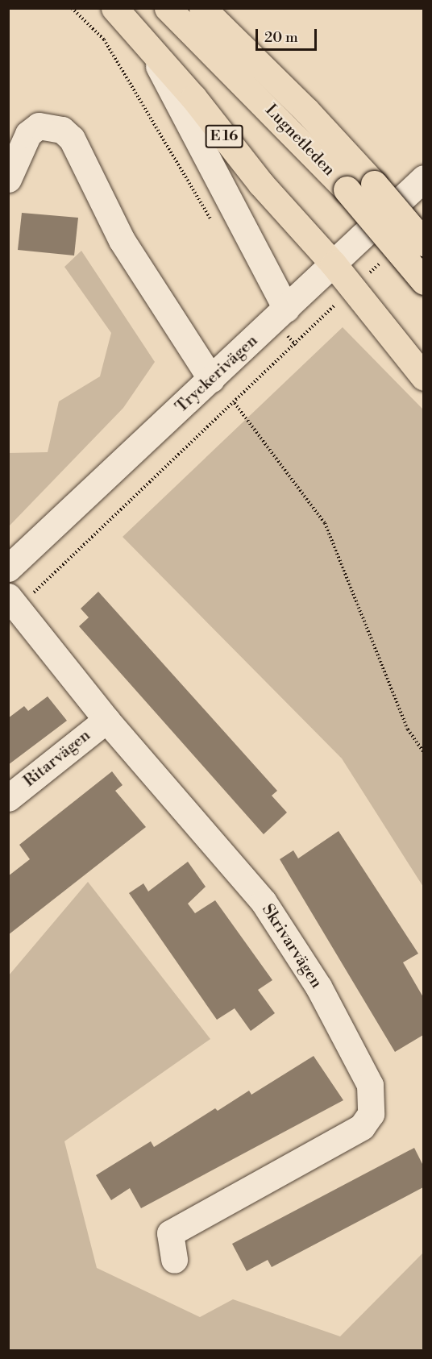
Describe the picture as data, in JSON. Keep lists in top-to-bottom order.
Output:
{
  "streets": {
    "highway": ["E 16", "Lugnetleden"],
    "street": ["Tryckerivägen", "Ritarvägen", "Skrivarvägen"]
  },
  "crossings": [
    ["E 16", "Tryckerivägen"],
    ["Ritarvägen", "Skrivarvägen"]
  ],
  "scale_bar": "20 m"
}
